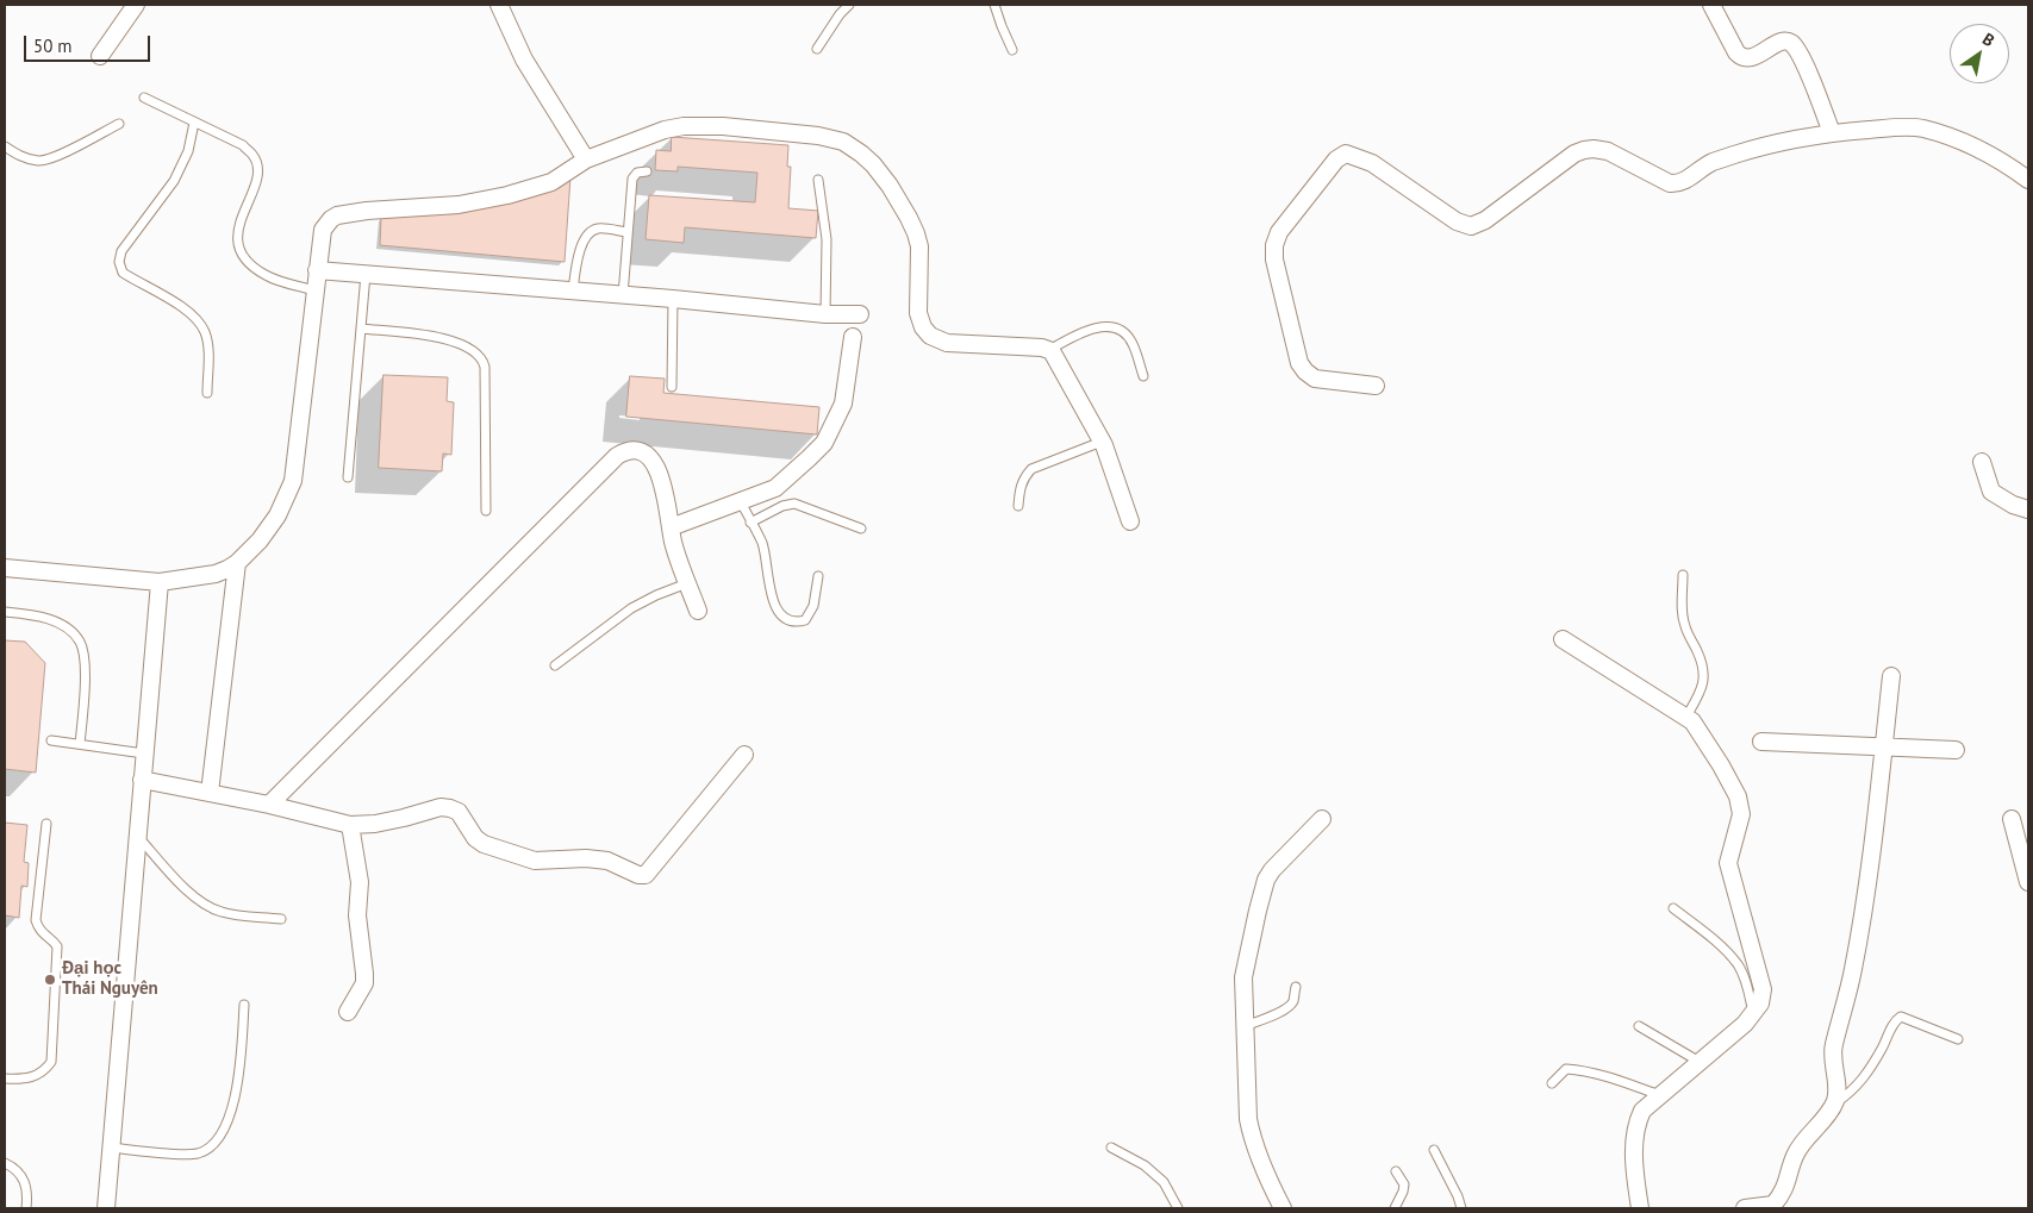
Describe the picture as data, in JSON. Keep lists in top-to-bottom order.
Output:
{
  "places": ["Đại học Thái Nguyên"],
  "scale_bar": "50 m",
  "north": "top right"
}
